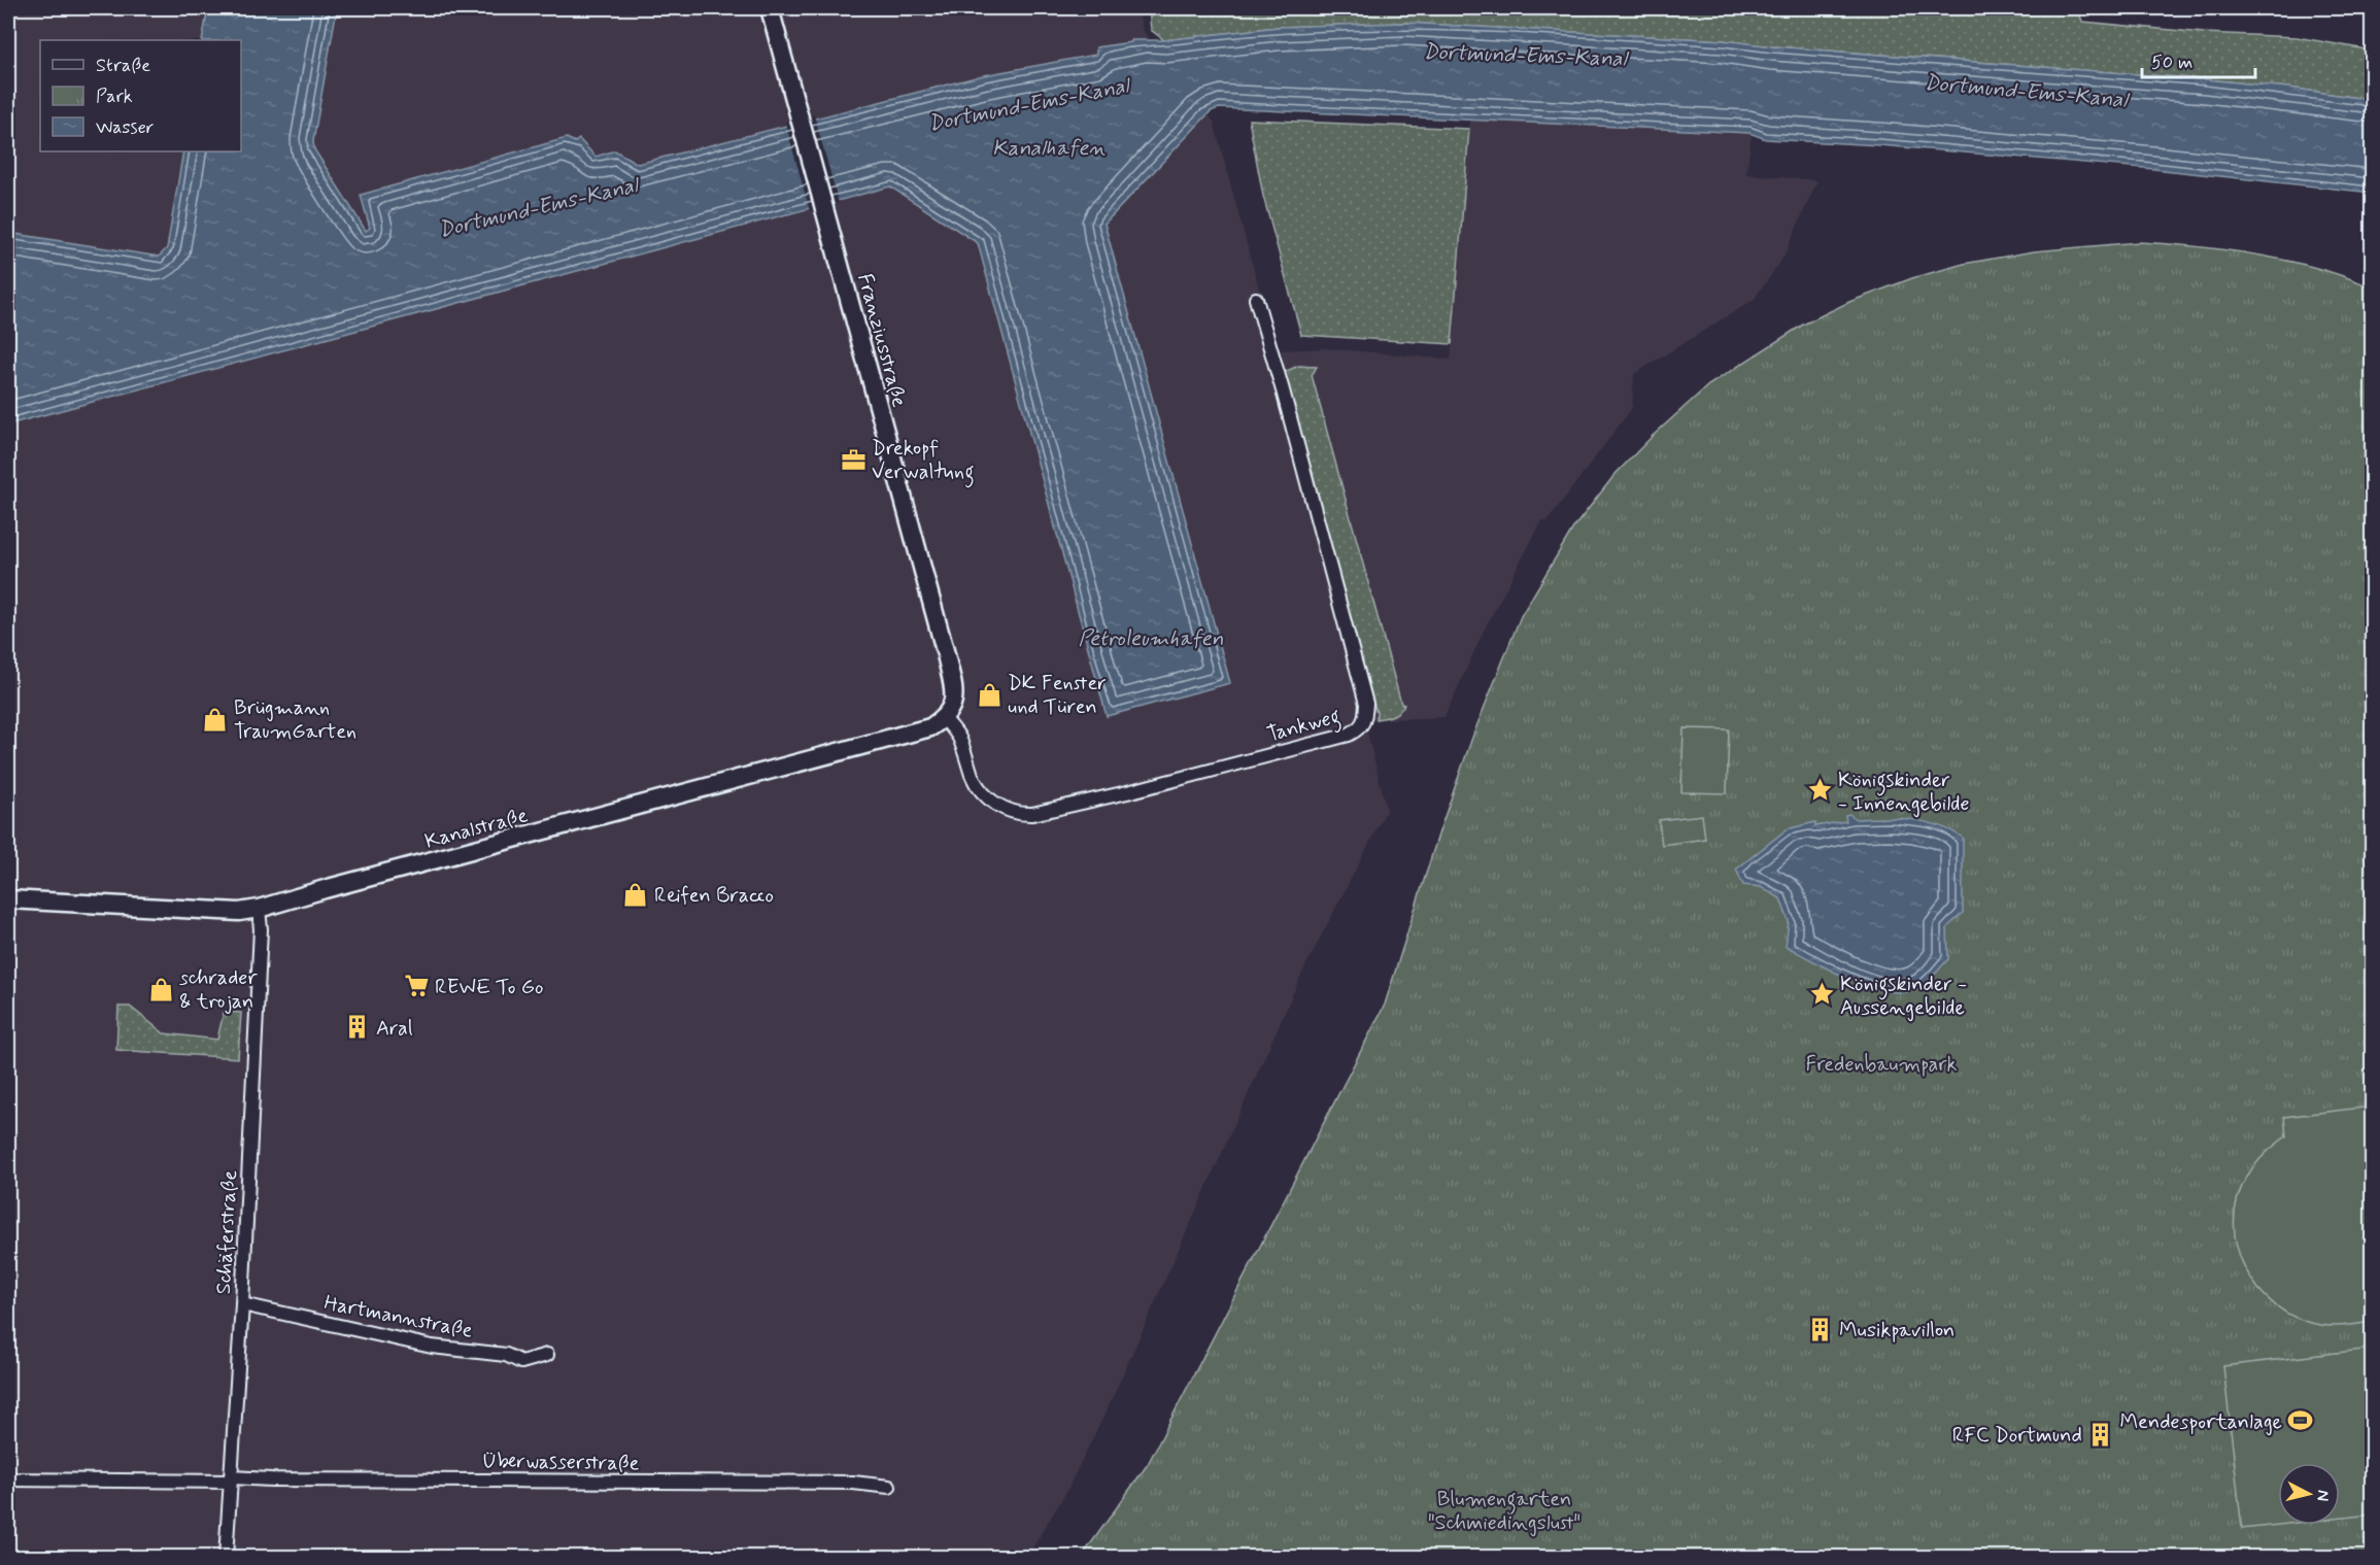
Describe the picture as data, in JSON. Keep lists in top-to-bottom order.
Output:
{
  "streets": {
    "main road": ["Franziusstraße", "Kanalstraße"],
    "street": [
      "Tankweg",
      "Schäferstraße",
      "Hartmannstraße",
      "Überwasserstraße"
    ]
  },
  "crossings": [
    ["Franziusstraße", "Tankweg"],
    ["Franziusstraße", "Kanalstraße"],
    ["Tankweg", "Kanalstraße"],
    ["Kanalstraße", "Schäferstraße"],
    ["Schäferstraße", "Hartmannstraße"],
    ["Schäferstraße", "Überwasserstraße"]
  ],
  "water": ["Dortmund-Ems-Kanal", "Kanalhafen", "Petroleumhafen"],
  "parks": ["Fredenbaumpark", "Blumengarten \"Schmiedingslust\""],
  "places": {
    "office": ["Drekopf Verwaltung"],
    "shop": [
      "DK Fenster und Türen",
      "Brügmann TraumGarten",
      "Reifen Bracco",
      "schrader & trojan"
    ],
    "place": ["Königskinder - Innengebilde", "Königskinder - Aussengebilde"],
    "supermarket": ["REWE To Go"],
    "building": ["Aral", "Musikpavillon", "RFC Dortmund"],
    "sports": ["Mendesportanlage"]
  },
  "legend": ["Straße", "Park", "Wasser"],
  "scale_bar": "50 m",
  "north": "right"
}
